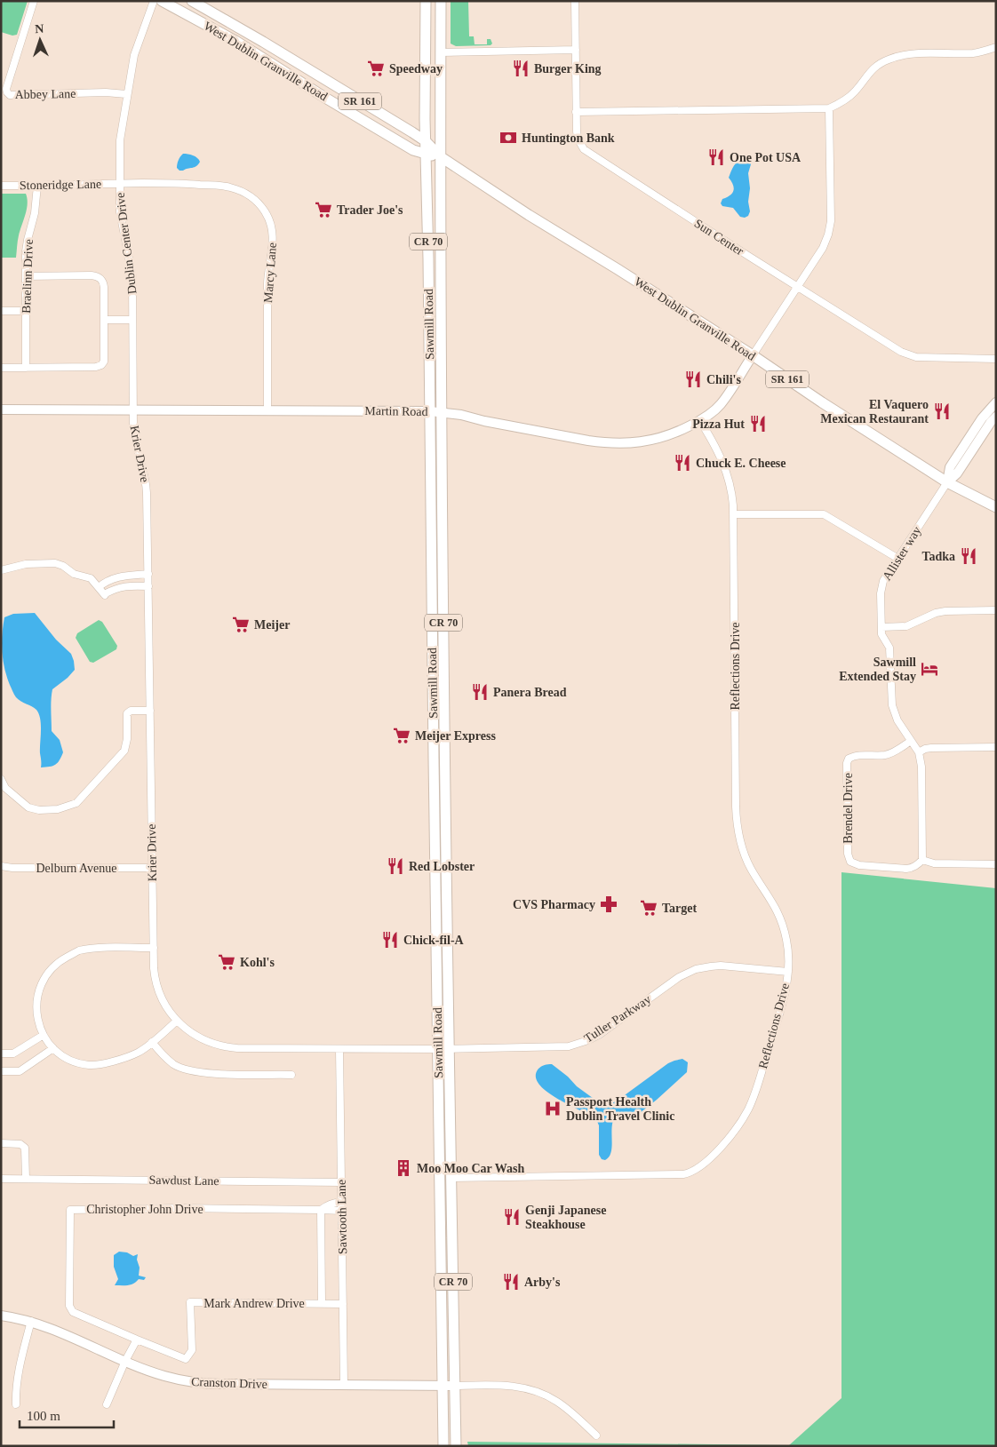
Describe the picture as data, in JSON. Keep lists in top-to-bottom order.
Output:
{
  "streets": {
    "main road": [
      "West Dublin Granville Road",
      "SR 161",
      "CR 70",
      "Sawmill Road"
    ],
    "street": [
      "Abbey Lane",
      "Stoneridge Lane",
      "Sun Center",
      "Dublin Center Drive",
      "Marcy Lane",
      "Braelinn Drive",
      "Martin Road",
      "Krier Drive",
      "Allister way",
      "Reflections Drive",
      "Brendel Drive",
      "Delburn Avenue",
      "Tuller Parkway",
      "Sawdust Lane",
      "Christopher John Drive",
      "Sawtooth Lane",
      "Mark Andrew Drive",
      "Cranston Drive"
    ]
  },
  "crossings": [
    ["West Dublin Granville Road", "Sawmill Road"],
    ["West Dublin Granville Road", "Martin Road"],
    ["West Dublin Granville Road", "Allister way"],
    ["Abbey Lane", "Dublin Center Drive"],
    ["Stoneridge Lane", "Dublin Center Drive"],
    ["Stoneridge Lane", "Marcy Lane"],
    ["Stoneridge Lane", "Braelinn Drive"],
    ["Dublin Center Drive", "Marcy Lane"],
    ["Dublin Center Drive", "Martin Road"],
    ["Dublin Center Drive", "Krier Drive"],
    ["Marcy Lane", "Martin Road"],
    ["Sawmill Road", "Martin Road"],
    ["Sawmill Road", "Krier Drive"],
    ["Sawmill Road", "Reflections Drive"],
    ["Sawmill Road", "Tuller Parkway"],
    ["Sawmill Road", "Cranston Drive"],
    ["Martin Road", "Krier Drive"],
    ["Martin Road", "Reflections Drive"],
    ["Krier Drive", "Delburn Avenue"],
    ["Krier Drive", "Tuller Parkway"],
    ["Krier Drive", "Sawtooth Lane"],
    ["Allister way", "Brendel Drive"],
    ["Reflections Drive", "Tuller Parkway"],
    ["Sawdust Lane", "Sawtooth Lane"],
    ["Christopher John Drive", "Sawtooth Lane"],
    ["Christopher John Drive", "Mark Andrew Drive"],
    ["Sawtooth Lane", "Mark Andrew Drive"],
    ["Sawtooth Lane", "Cranston Drive"]
  ],
  "places": {
    "supermarket": [
      "Speedway",
      "Trader Joe's",
      "Meijer",
      "Meijer Express",
      "Target",
      "Kohl's"
    ],
    "restaurant": [
      "Burger King",
      "One Pot USA",
      "Chili's",
      "El Vaquero Mexican Restaurant",
      "Pizza Hut",
      "Chuck E. Cheese",
      "Tadka",
      "Panera Bread",
      "Red Lobster",
      "Chick-fil-A",
      "Genji Japanese Steakhouse",
      "Arby's"
    ],
    "bank": ["Huntington Bank"],
    "hotel": ["Sawmill Extended Stay"],
    "pharmacy": ["CVS Pharmacy"],
    "hospital": ["Passport Health Dublin Travel Clinic"],
    "building": ["Moo Moo Car Wash"]
  },
  "scale_bar": "100 m",
  "north": "top"
}
